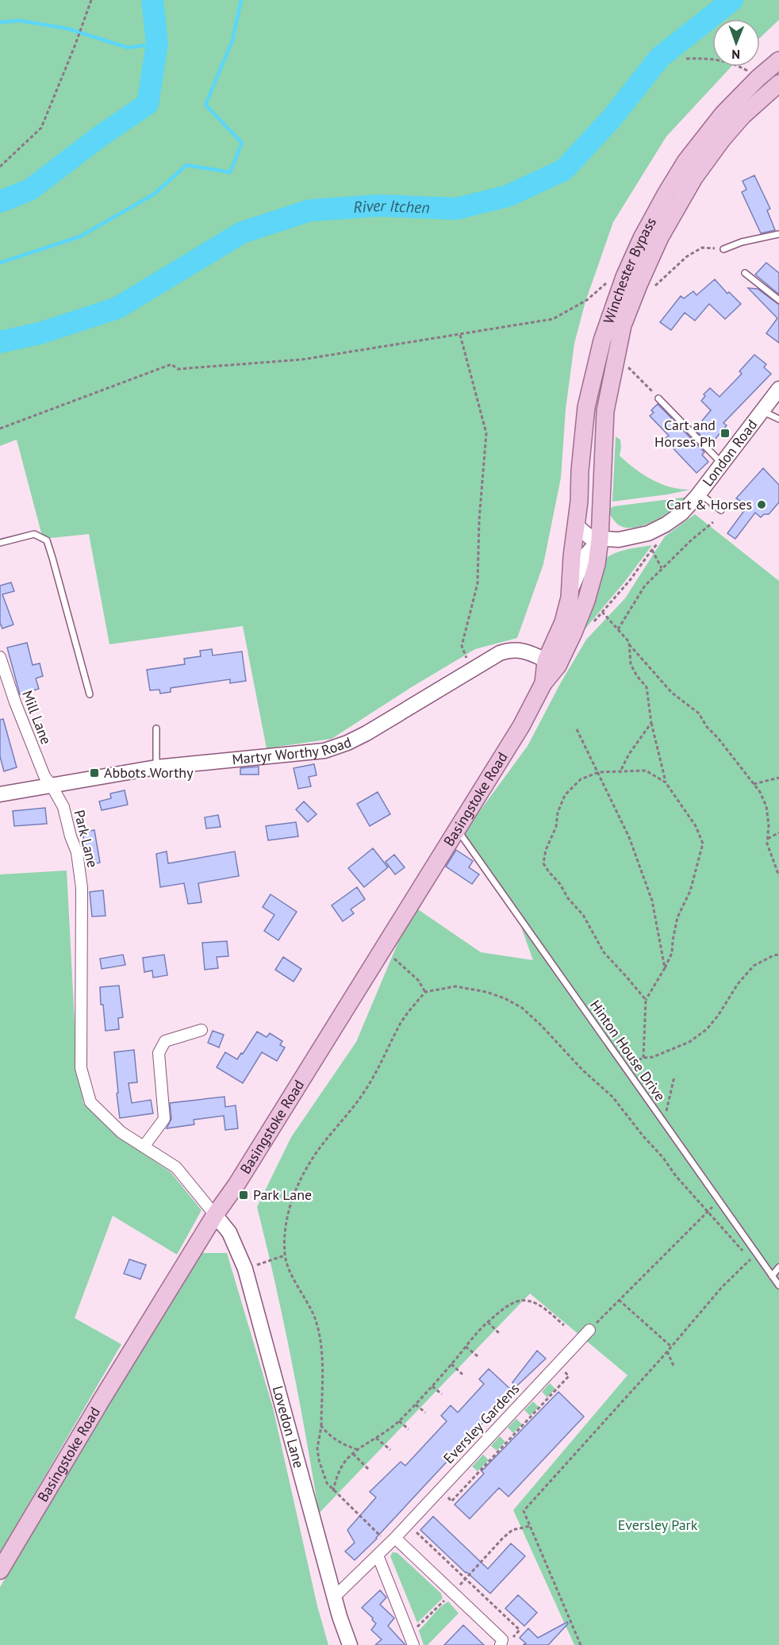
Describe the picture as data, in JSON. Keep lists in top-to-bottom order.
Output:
{
  "streets": {
    "main road": [
      "Winchester Bypass",
      "London Road",
      "Martyr Worthy Road",
      "Basingstoke Road",
      "Lovedon Lane"
    ],
    "street": ["Mill Lane", "Park Lane", "Eversley Gardens"],
    "lane": ["Hinton House Drive"]
  },
  "crossings": [
    ["Winchester Bypass", "London Road"],
    ["Winchester Bypass", "Basingstoke Road"],
    ["London Road", "Basingstoke Road"],
    ["Mill Lane", "Martyr Worthy Road"],
    ["Mill Lane", "Park Lane"],
    ["Martyr Worthy Road", "Basingstoke Road"],
    ["Martyr Worthy Road", "Park Lane"],
    ["Basingstoke Road", "Park Lane"],
    ["Basingstoke Road", "Hinton House Drive"],
    ["Basingstoke Road", "Lovedon Lane"],
    ["Park Lane", "Lovedon Lane"],
    ["Eversley Gardens", "Lovedon Lane"]
  ],
  "water": ["River Itchen"],
  "parks": ["Eversley Park"],
  "places": {
    "transit": ["Cart and Horses Ph", "Abbots Worthy", "Park Lane"],
    "other": ["Cart & Horses"]
  },
  "north": "bottom"
}
